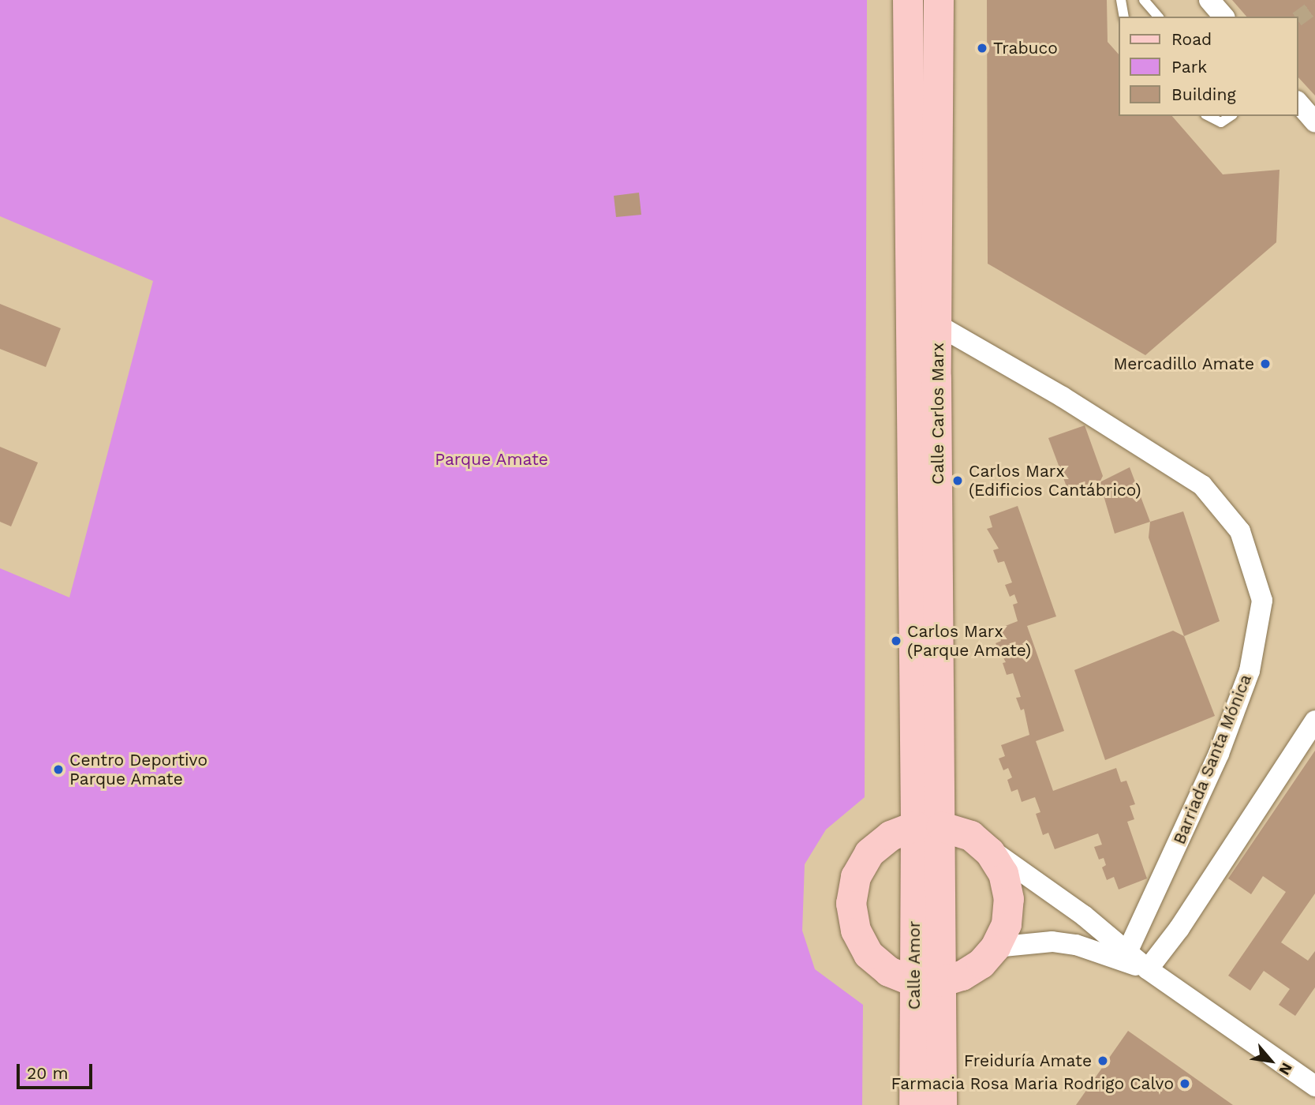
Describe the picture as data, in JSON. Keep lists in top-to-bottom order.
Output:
{
  "streets": {
    "main road": ["Calle Carlos Marx", "Calle Amor"],
    "street": ["Barriada Santa Mónica"]
  },
  "crossings": [
    ["Calle Carlos Marx", "Barriada Santa Mónica"],
    ["Calle Carlos Marx", "Calle Amor"]
  ],
  "parks": ["Parque Amate"],
  "places": [
    "Trabuco",
    "Mercadillo Amate",
    "Carlos Marx (Edificios Cantábrico)",
    "Carlos Marx (Parque Amate)",
    "Centro Deportivo Parque Amate",
    "Freiduría Amate",
    "Farmacia Rosa Maria Rodrigo Calvo"
  ],
  "legend": ["Road", "Park", "Building"],
  "scale_bar": "20 m",
  "north": "bottom right"
}
